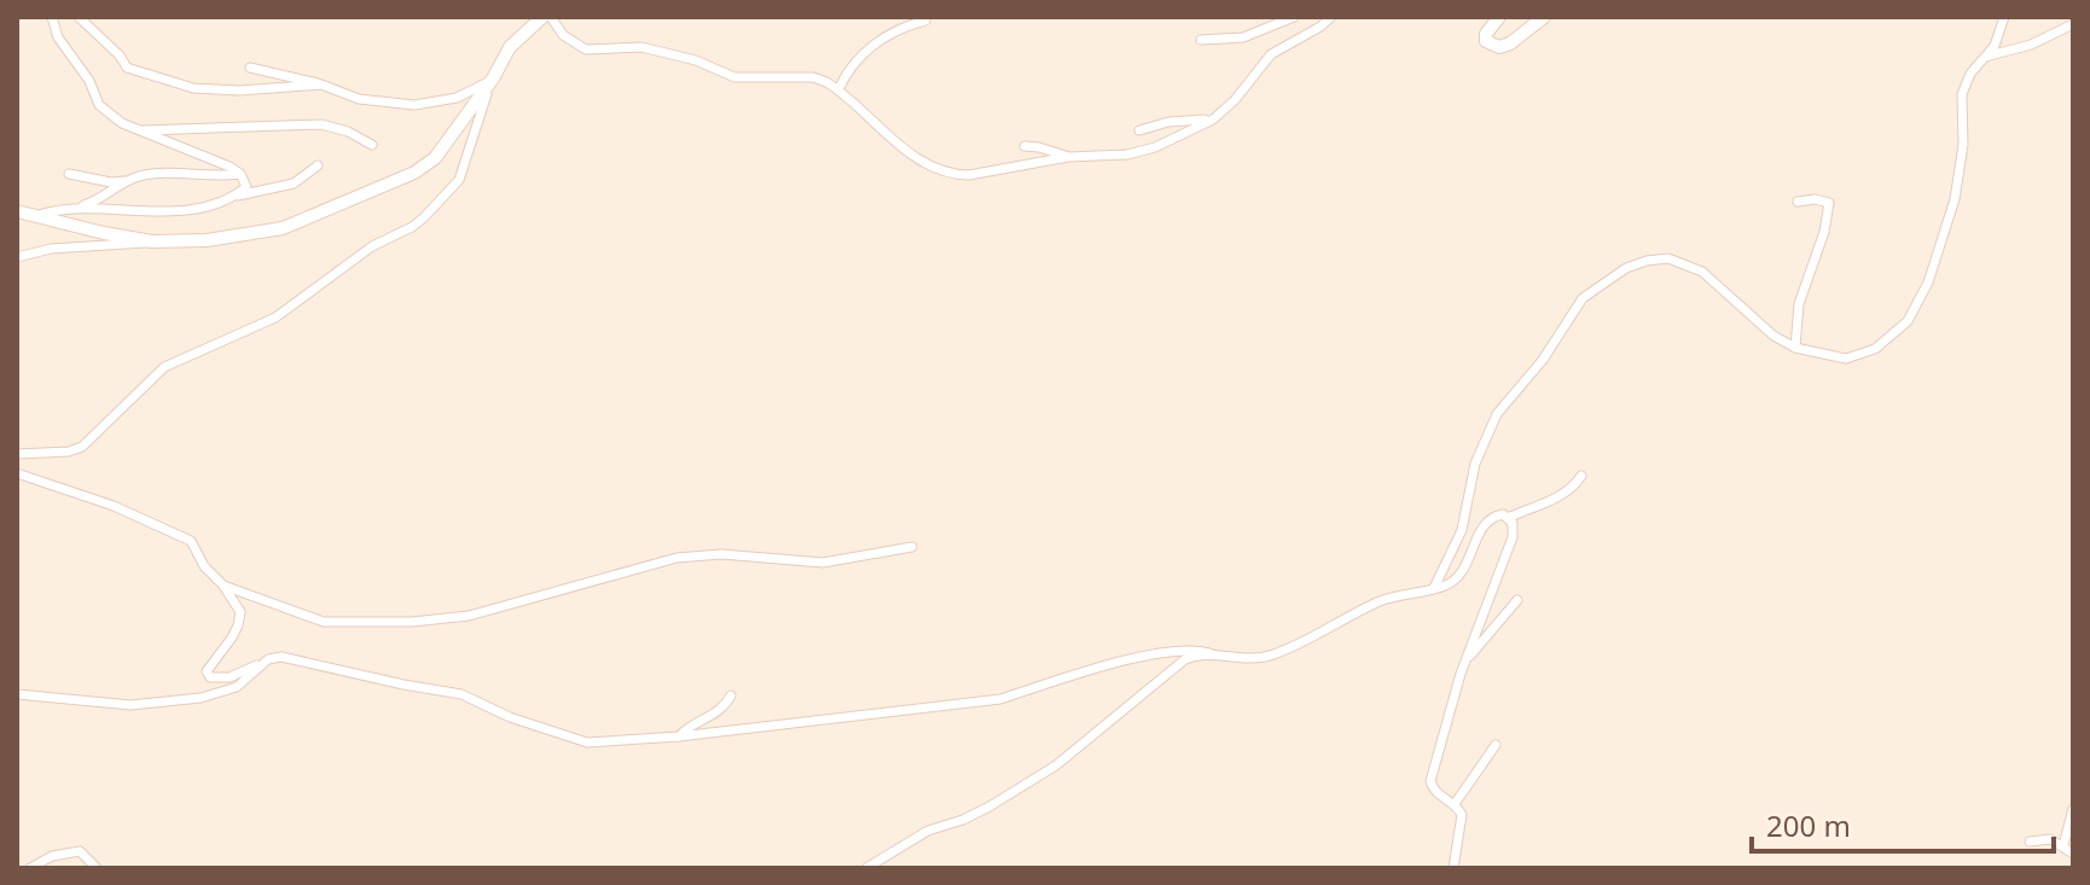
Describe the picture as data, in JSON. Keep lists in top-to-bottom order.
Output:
{
  "scale_bar": "200 m"
}
